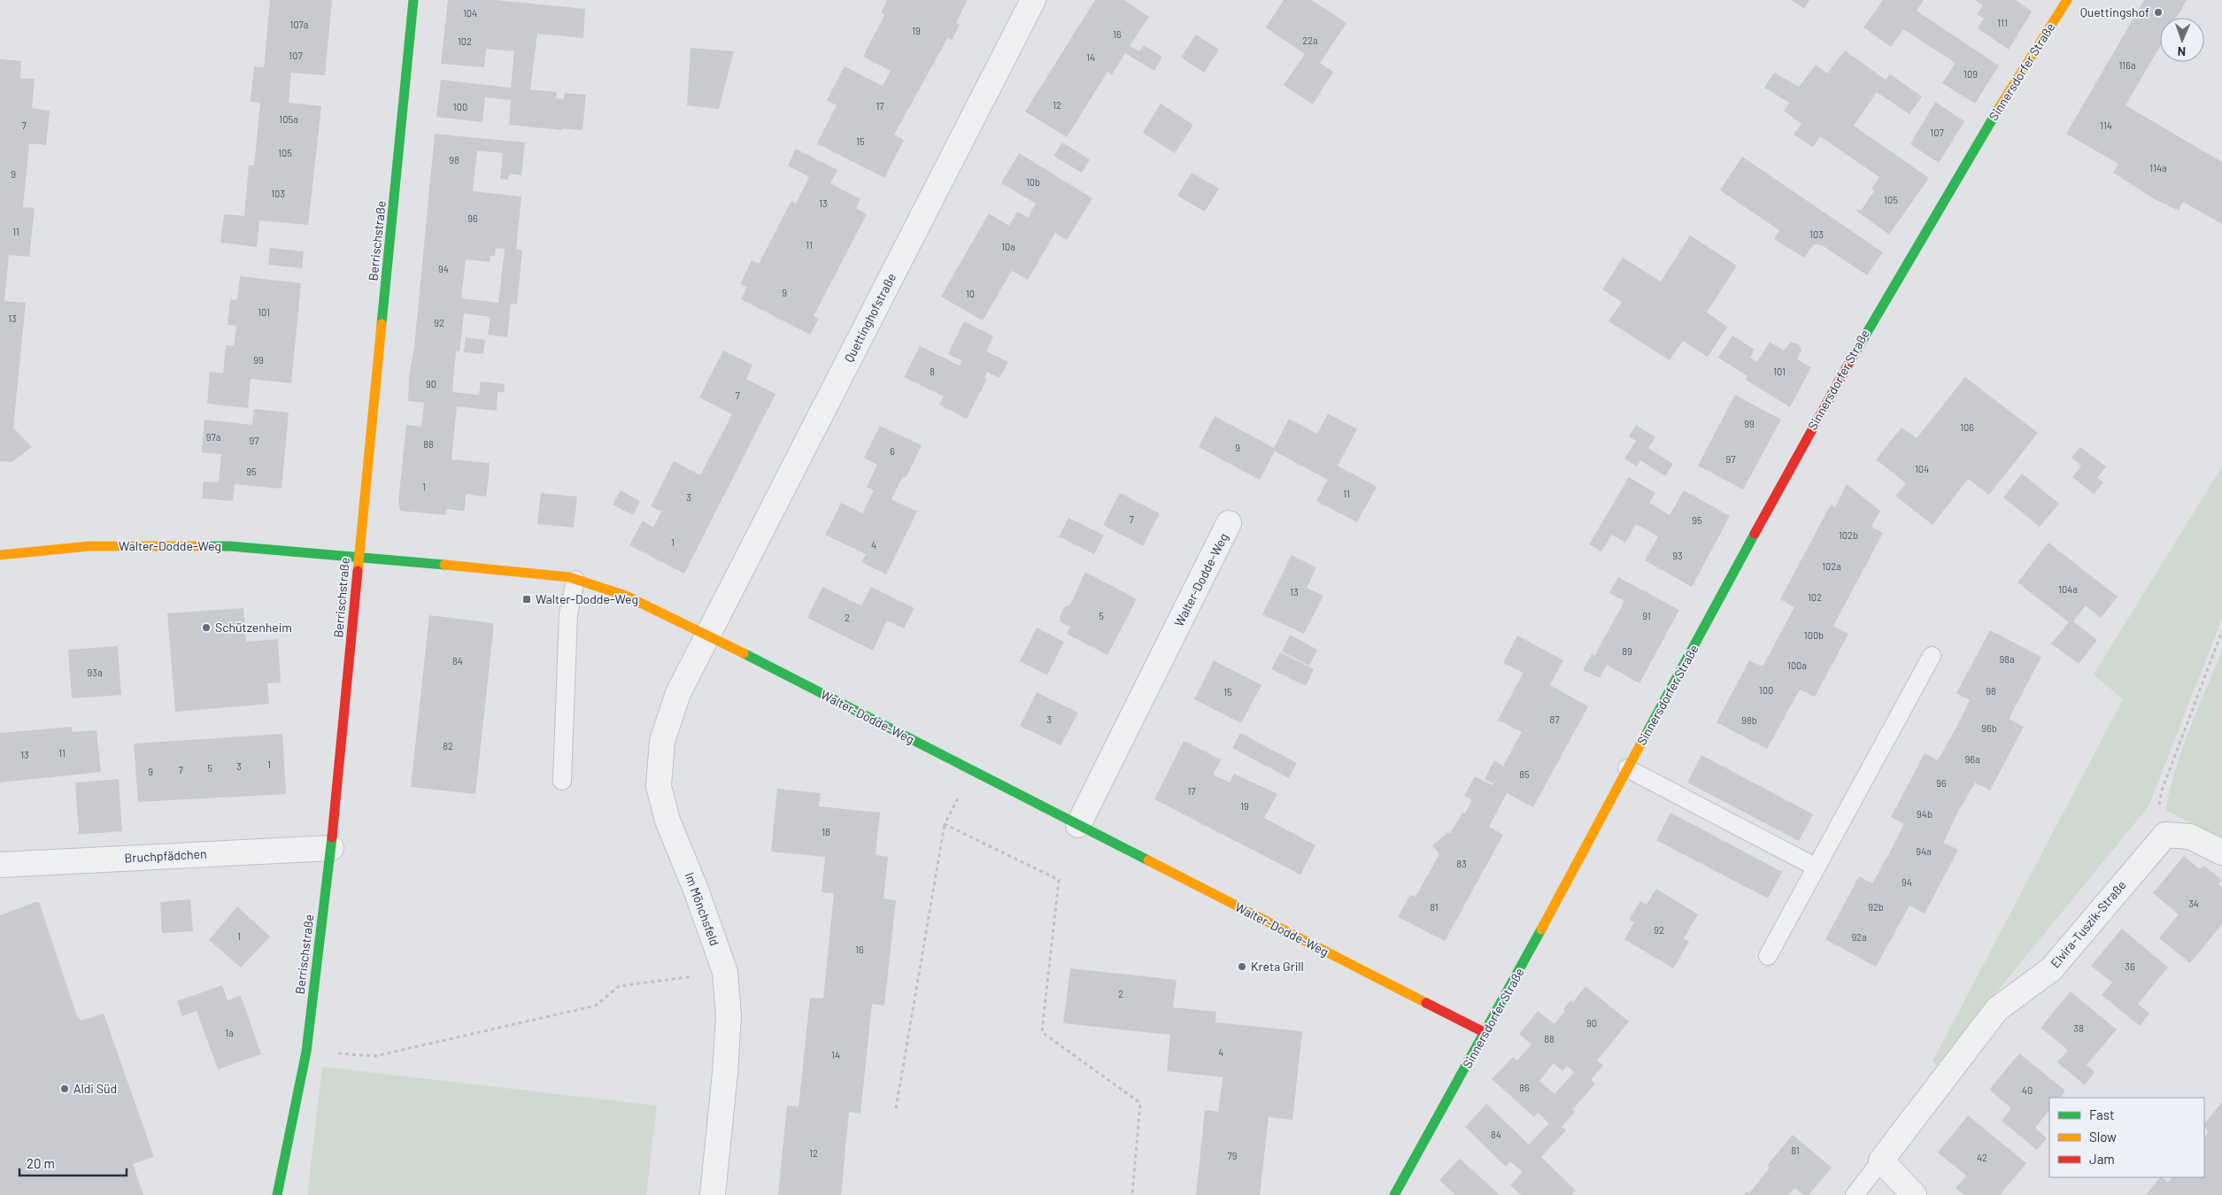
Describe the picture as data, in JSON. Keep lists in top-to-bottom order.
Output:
{
  "streets": {
    "street": [
      "Sinnersdorfer Straße",
      "Berrischstraße",
      "Quettinghofstraße",
      "Walter-Dodde-Weg",
      "Bruchpfädchen",
      "Im Mönchsfeld",
      "Elvira-Tuszik-Straße"
    ]
  },
  "crossings": [
    ["Sinnersdorfer Straße", "Walter-Dodde-Weg"],
    ["Berrischstraße", "Walter-Dodde-Weg"],
    ["Berrischstraße", "Bruchpfädchen"],
    ["Quettinghofstraße", "Walter-Dodde-Weg"],
    ["Quettinghofstraße", "Im Mönchsfeld"],
    ["Walter-Dodde-Weg", "Im Mönchsfeld"]
  ],
  "places": {
    "other": [
      "Quettingshof",
      "Schützenheim",
      "Kreta Grill",
      "Aldi Süd"
    ],
    "transit": ["Walter-Dodde-Weg"]
  },
  "house_numbers": [
    "104",
    "111",
    "107a",
    "19",
    "16",
    "22a",
    "102",
    "107",
    "14",
    "116a",
    "109",
    "12",
    "17",
    "100",
    "105a",
    "7",
    "114",
    "107",
    "15",
    "105",
    "98",
    "114a",
    "9",
    "10b",
    "103",
    "105",
    "13",
    "96",
    "11",
    "103",
    "11",
    "10a",
    "94",
    "9",
    "10",
    "101",
    "13",
    "92",
    "99",
    "8",
    "101",
    "90",
    "7",
    "99",
    "106",
    "97a",
    "97",
    "88",
    "9",
    "6",
    "97",
    "104",
    "95",
    "1",
    "11",
    "3",
    "7",
    "95",
    "102b",
    "1",
    "4",
    "93",
    "102a",
    "104a",
    "13",
    "102",
    "5",
    "91",
    "2",
    "100b",
    "89",
    "98a",
    "84",
    "100a",
    "93a",
    "100",
    "98",
    "15",
    "3",
    "87",
    "98b",
    "96b",
    "82",
    "11",
    "13",
    "96a",
    "1",
    "3",
    "5",
    "7",
    "9",
    "85",
    "96",
    "17",
    "19",
    "94b",
    "18",
    "94a",
    "83",
    "94",
    "34",
    "81",
    "92b",
    "92",
    "1",
    "92a",
    "16",
    "36",
    "2",
    "90",
    "38",
    "1a",
    "88",
    "4",
    "14",
    "86",
    "40",
    "84",
    "81",
    "12",
    "79",
    "42"
  ],
  "legend": ["Fast", "Slow", "Jam"],
  "scale_bar": "20 m",
  "north": "bottom"
}
